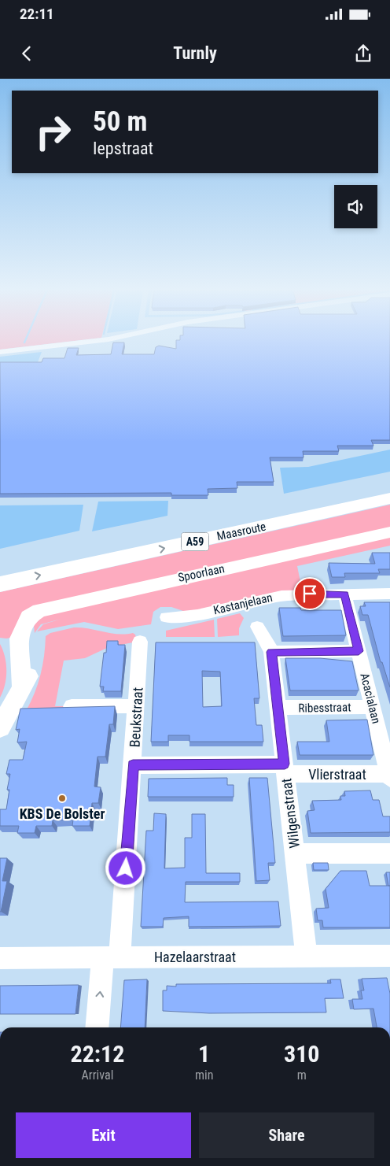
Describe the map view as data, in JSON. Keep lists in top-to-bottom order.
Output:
{
  "streets": {
    "highway": ["Maasroute", "A59"],
    "main road": ["Spoorlaan"],
    "street": [
      "Kastanjelaan",
      "Acacialaan",
      "Ribesstraat",
      "Beukstraat",
      "Vlierstraat",
      "Wilgenstraat",
      "Hazelaarstraat"
    ]
  },
  "crossings": [
    ["Kastanjelaan", "Acacialaan"],
    ["Acacialaan", "Ribesstraat"],
    ["Acacialaan", "Vlierstraat"],
    ["Ribesstraat", "Wilgenstraat"],
    ["Beukstraat", "Hazelaarstraat"],
    ["Vlierstraat", "Wilgenstraat"],
    ["Wilgenstraat", "Hazelaarstraat"]
  ],
  "places": ["KBS De Bolster"],
  "page": {
    "status": "22:11",
    "header": "Turnly",
    "turn": ["50 m", "Iepstraat"],
    "eta": [
      "22:12",
      "Arrival",
      "1",
      "min",
      "310",
      "m"
    ],
    "buttons": ["Exit", "Share"]
  }
}
